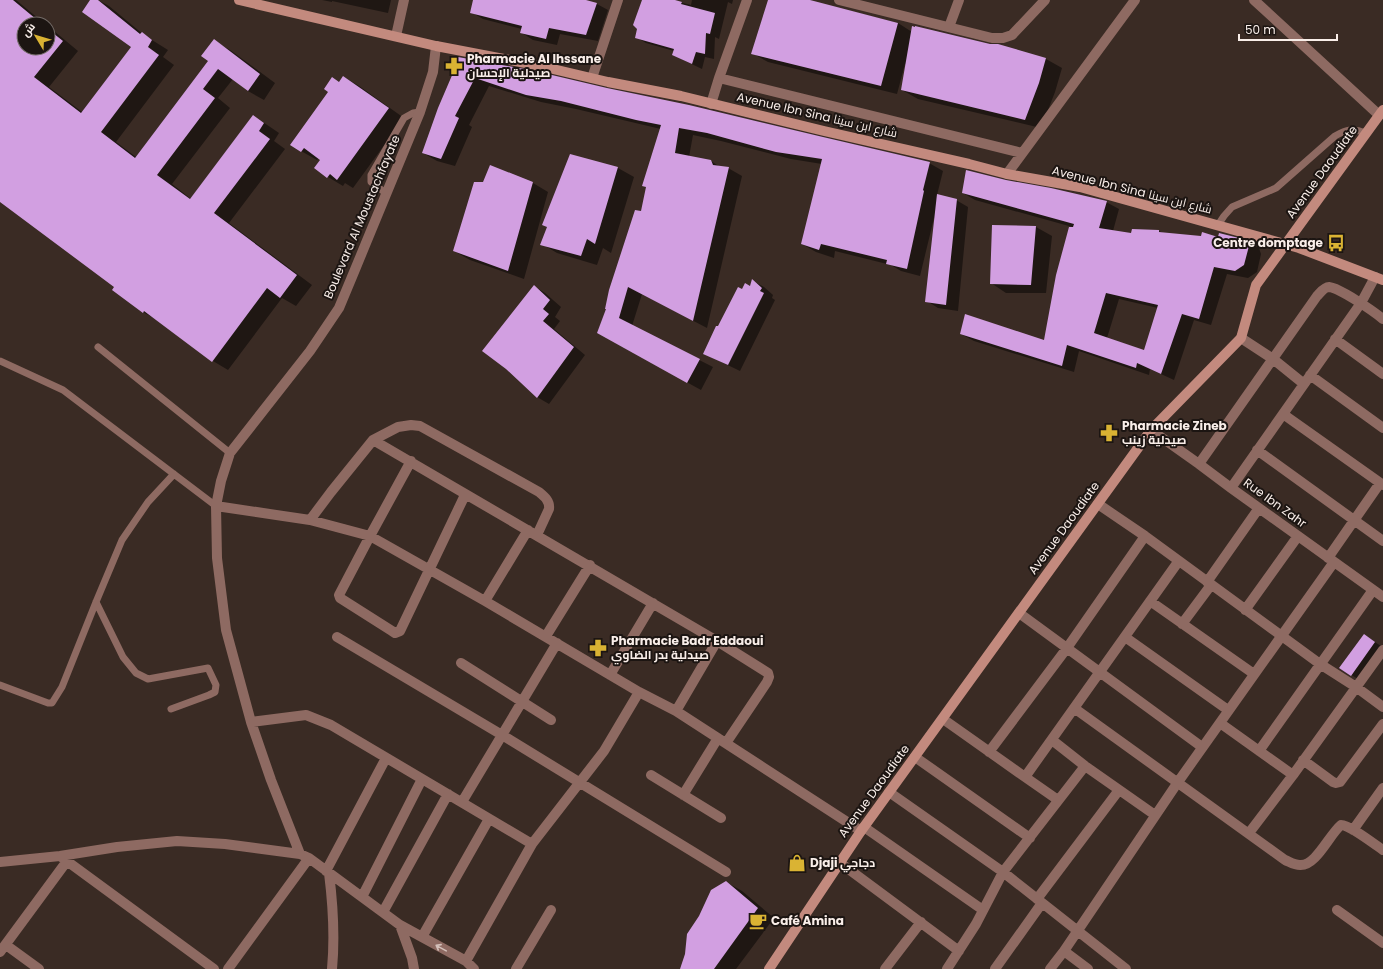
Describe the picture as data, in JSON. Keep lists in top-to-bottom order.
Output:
{
  "streets": {
    "street": [
      "Avenue Ibn Sina شارع ابن سينا",
      "Avenue Daoudiate",
      "Boulevard Al Moustachfayate",
      "Rue Ibn Zahr"
    ]
  },
  "crossings": [
    ["Avenue Ibn Sina شارع ابن سينا", "Avenue Daoudiate"],
    ["Avenue Ibn Sina شارع ابن سينا", "Boulevard Al Moustachfayate"],
    ["Avenue Daoudiate", "Rue Ibn Zahr"]
  ],
  "places": {
    "pharmacy": ["Pharmacie Al Ihssane صيدلية الإحسان", "Pharmacie Zineb صيدلية زينب", "Pharmacie Badr Eddaoui صيدلية بدر الضاوي"],
    "bus stop": ["Centre domptage"],
    "shop": ["Djaji دجاجي"],
    "cafe": ["Café Amina"]
  },
  "scale_bar": "50 m",
  "north": "top left"
}
